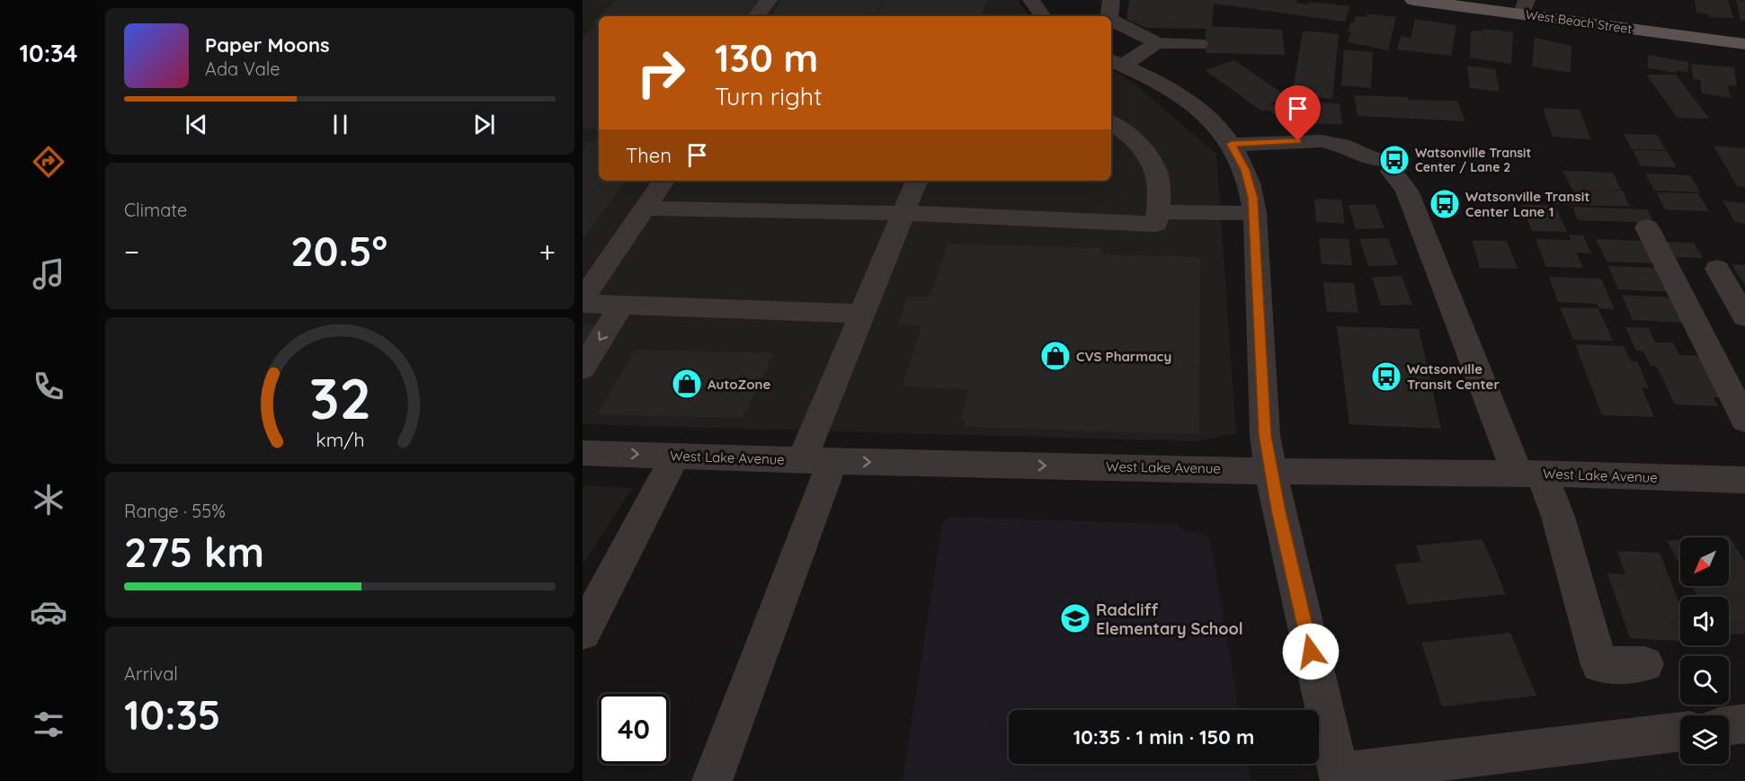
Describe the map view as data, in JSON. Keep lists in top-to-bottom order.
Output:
{
  "streets": {
    "main road": ["West Beach Street"],
    "street": ["West Lake Avenue"]
  },
  "places": {
    "bus stop": ["Watsonville Transit Center / Lane 2", "Watsonville Transit Center Lane 1", "Watsonville Transit Center"],
    "shop": ["CVS Pharmacy", "AutoZone"],
    "school or university": ["Radcliff Elementary School"]
  },
  "north": "bottom left",
  "page": {
    "tabs": "10:34",
    "turn": ["130 m", "Turn right"],
    "song": ["Paper Moons", "Ada Vale"],
    "then": "Then",
    "tile": [
      "Climate",
      ["Range · 55%", "275 km"],
      ["Arrival", "10:35"]
    ],
    "heat": ["−", "20.5°", "+"],
    "limit": "40",
    "trip": "10:35 · 1 min · 150 m",
    "gauge": ["32", "km/h"]
  }
}
